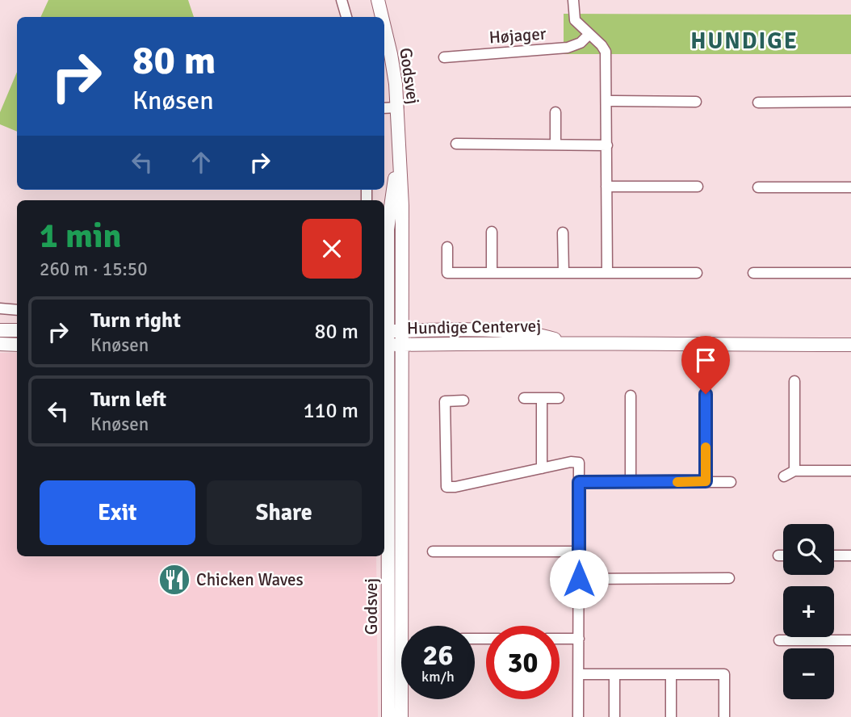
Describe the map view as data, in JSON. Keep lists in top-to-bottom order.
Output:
{
  "streets": {
    "street": ["Højager", "Godsvej", "Hundige Centervej"]
  },
  "crossings": [
    ["Godsvej", "Hundige Centervej"]
  ],
  "districts": ["HUNDIGE"],
  "places": {
    "restaurant": ["Chicken Waves"]
  },
  "page": {
    "turn": ["80 m", "Knøsen"],
    "heading": ["1 min", "260 m · 15:50"],
    "list": [
      {
        "name": "Turn right",
        "note": "Knøsen",
        "value": "80 m"
      },
      {
        "name": "Turn left",
        "note": "Knøsen",
        "value": "110 m"
      }
    ],
    "buttons": ["Exit", "Share"],
    "map_buttons": ["+", "−"],
    "speed": "26 km/h",
    "limit": "30"
  }
}
